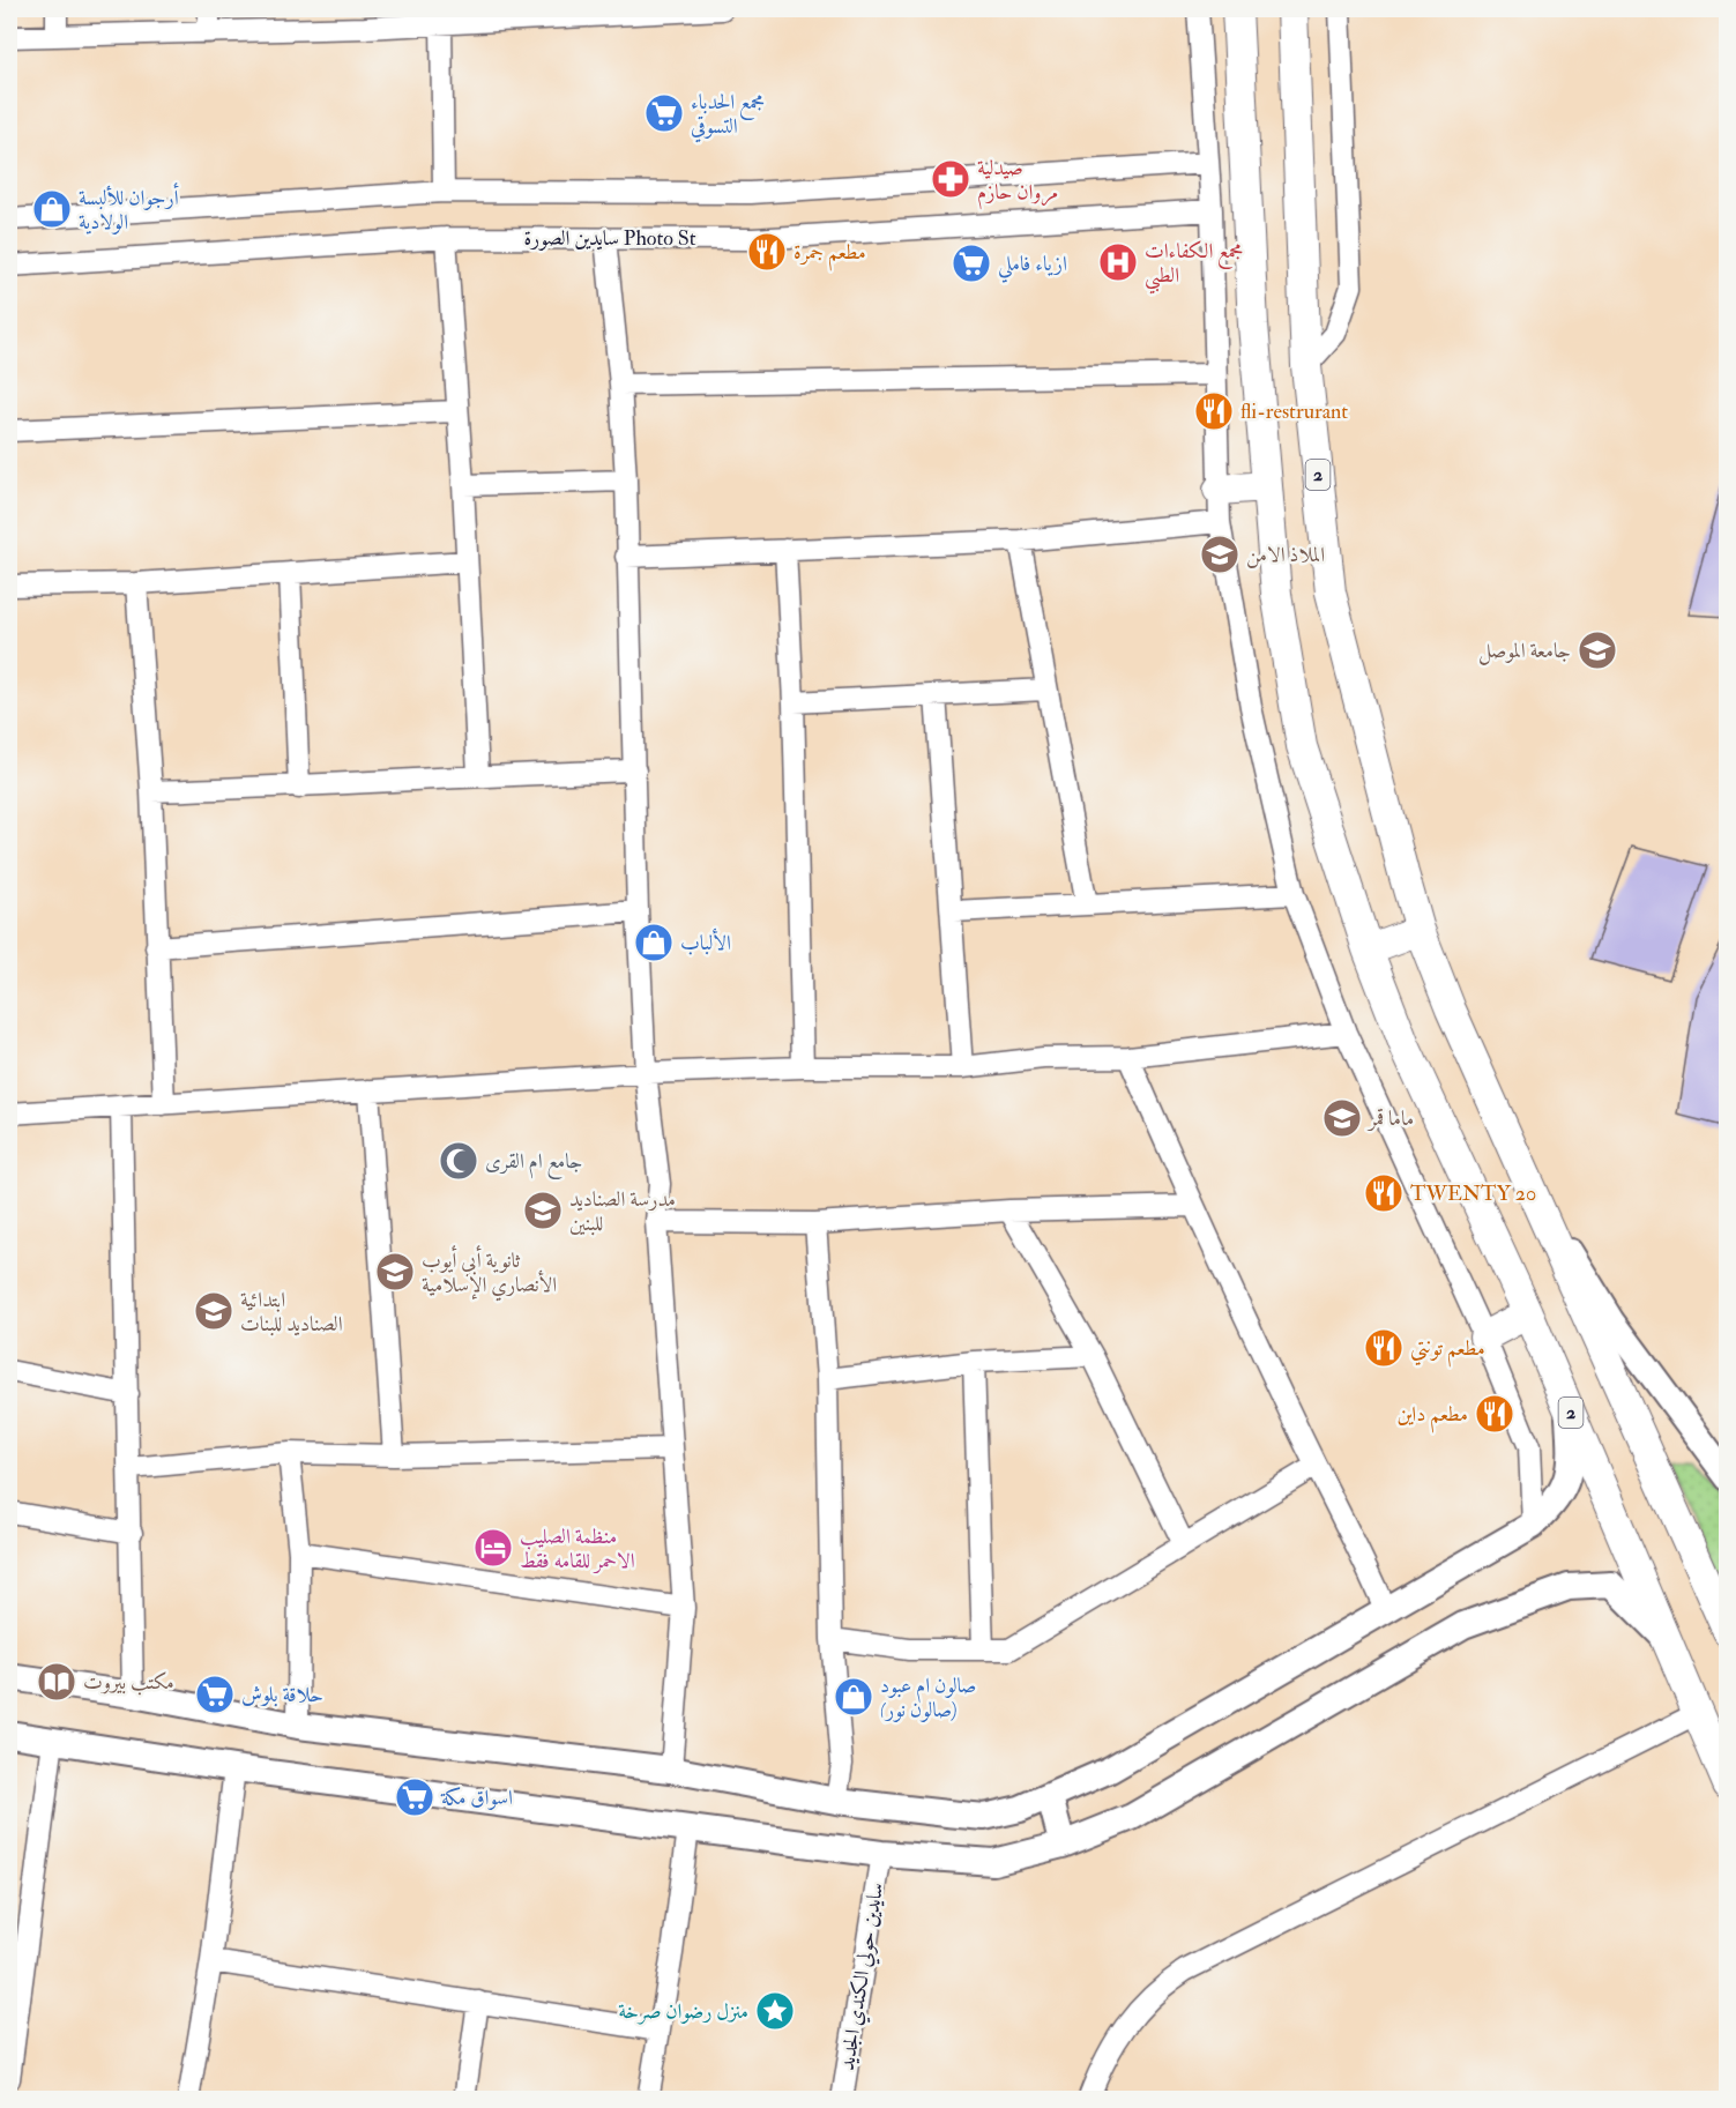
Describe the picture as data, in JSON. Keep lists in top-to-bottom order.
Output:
{
  "streets": {
    "highway": ["2"],
    "street": ["سايدين الصورة Photo St", "سايدين حولي الكندي الجديد"]
  },
  "places": {
    "supermarket": [
      "مجمع الحدباء التسوقي",
      "ازياء فاملي",
      "حلاقة بلوش",
      "اسواق مكة"
    ],
    "pharmacy": ["صيدلية مروان حازم"],
    "shop": ["أرجوان للألبسة الولادية", "الألباب", "صالون ام عبود (صالون نور)"],
    "restaurant": [
      "مطعم جمرة",
      "fli-restrurant",
      "TWENTY 20",
      "مطعم تونتي",
      "مطعم داين"
    ],
    "hospital": ["مجمع الكفاءات الطبي"],
    "school or university": [
      "الملاذ الامن",
      "جامعة الموصل",
      "ماما قمر",
      "مدرسة الصناديد للبنين",
      "ثانوية أبي أيوب الأنصاري الإسلامية",
      "ابتدائية الصناديد للبنات"
    ],
    "mosque": ["جامع ام القرى"],
    "hotel": ["منظمة الصليب الاحمر للقامه فقط"],
    "library": ["مكتب بيروت"],
    "place": ["منزل رضوان صرخة"]
  }
}
